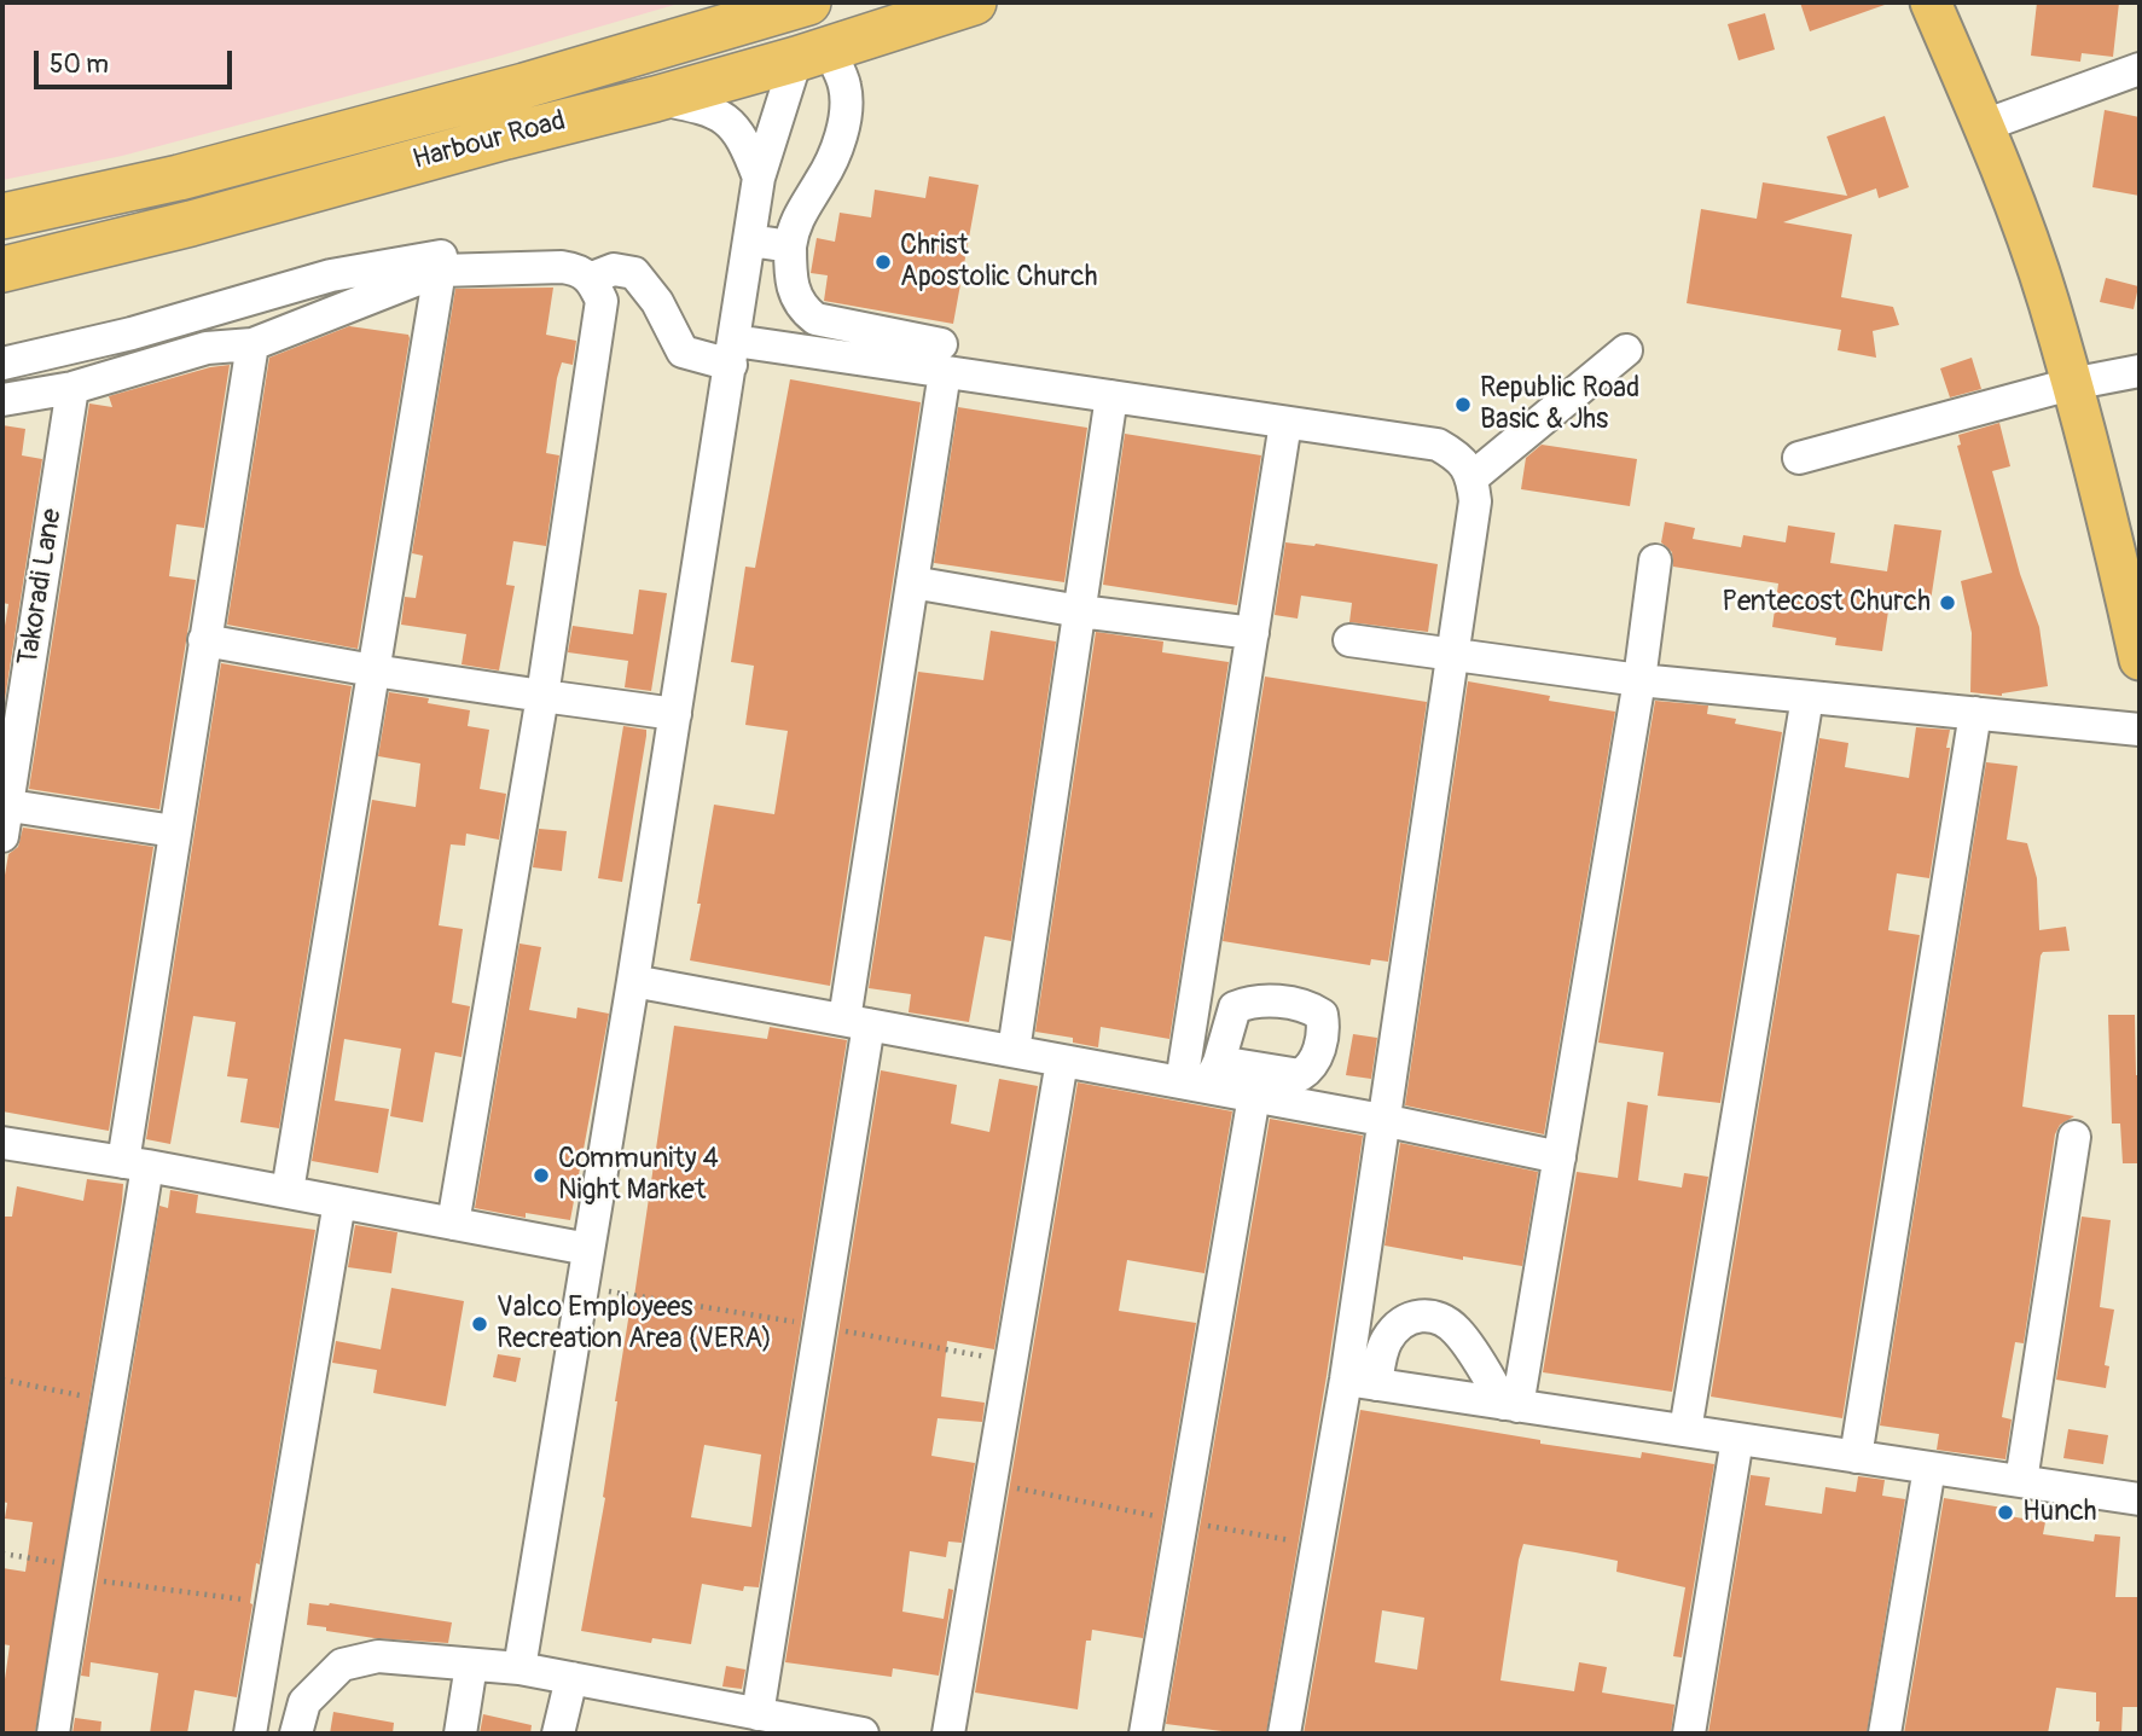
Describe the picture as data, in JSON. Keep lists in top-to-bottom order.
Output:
{
  "streets": {
    "highway": ["Harbour Road"],
    "street": ["Takoradi Lane"]
  },
  "places": [
    "Christ Apostolic Church",
    "Republic Road Basic & Jhs",
    "Pentecost Church",
    "Community 4 Night Market",
    "Valco Employees Recreation Area (VERA)",
    "Hunch"
  ],
  "scale_bar": "50 m"
}
